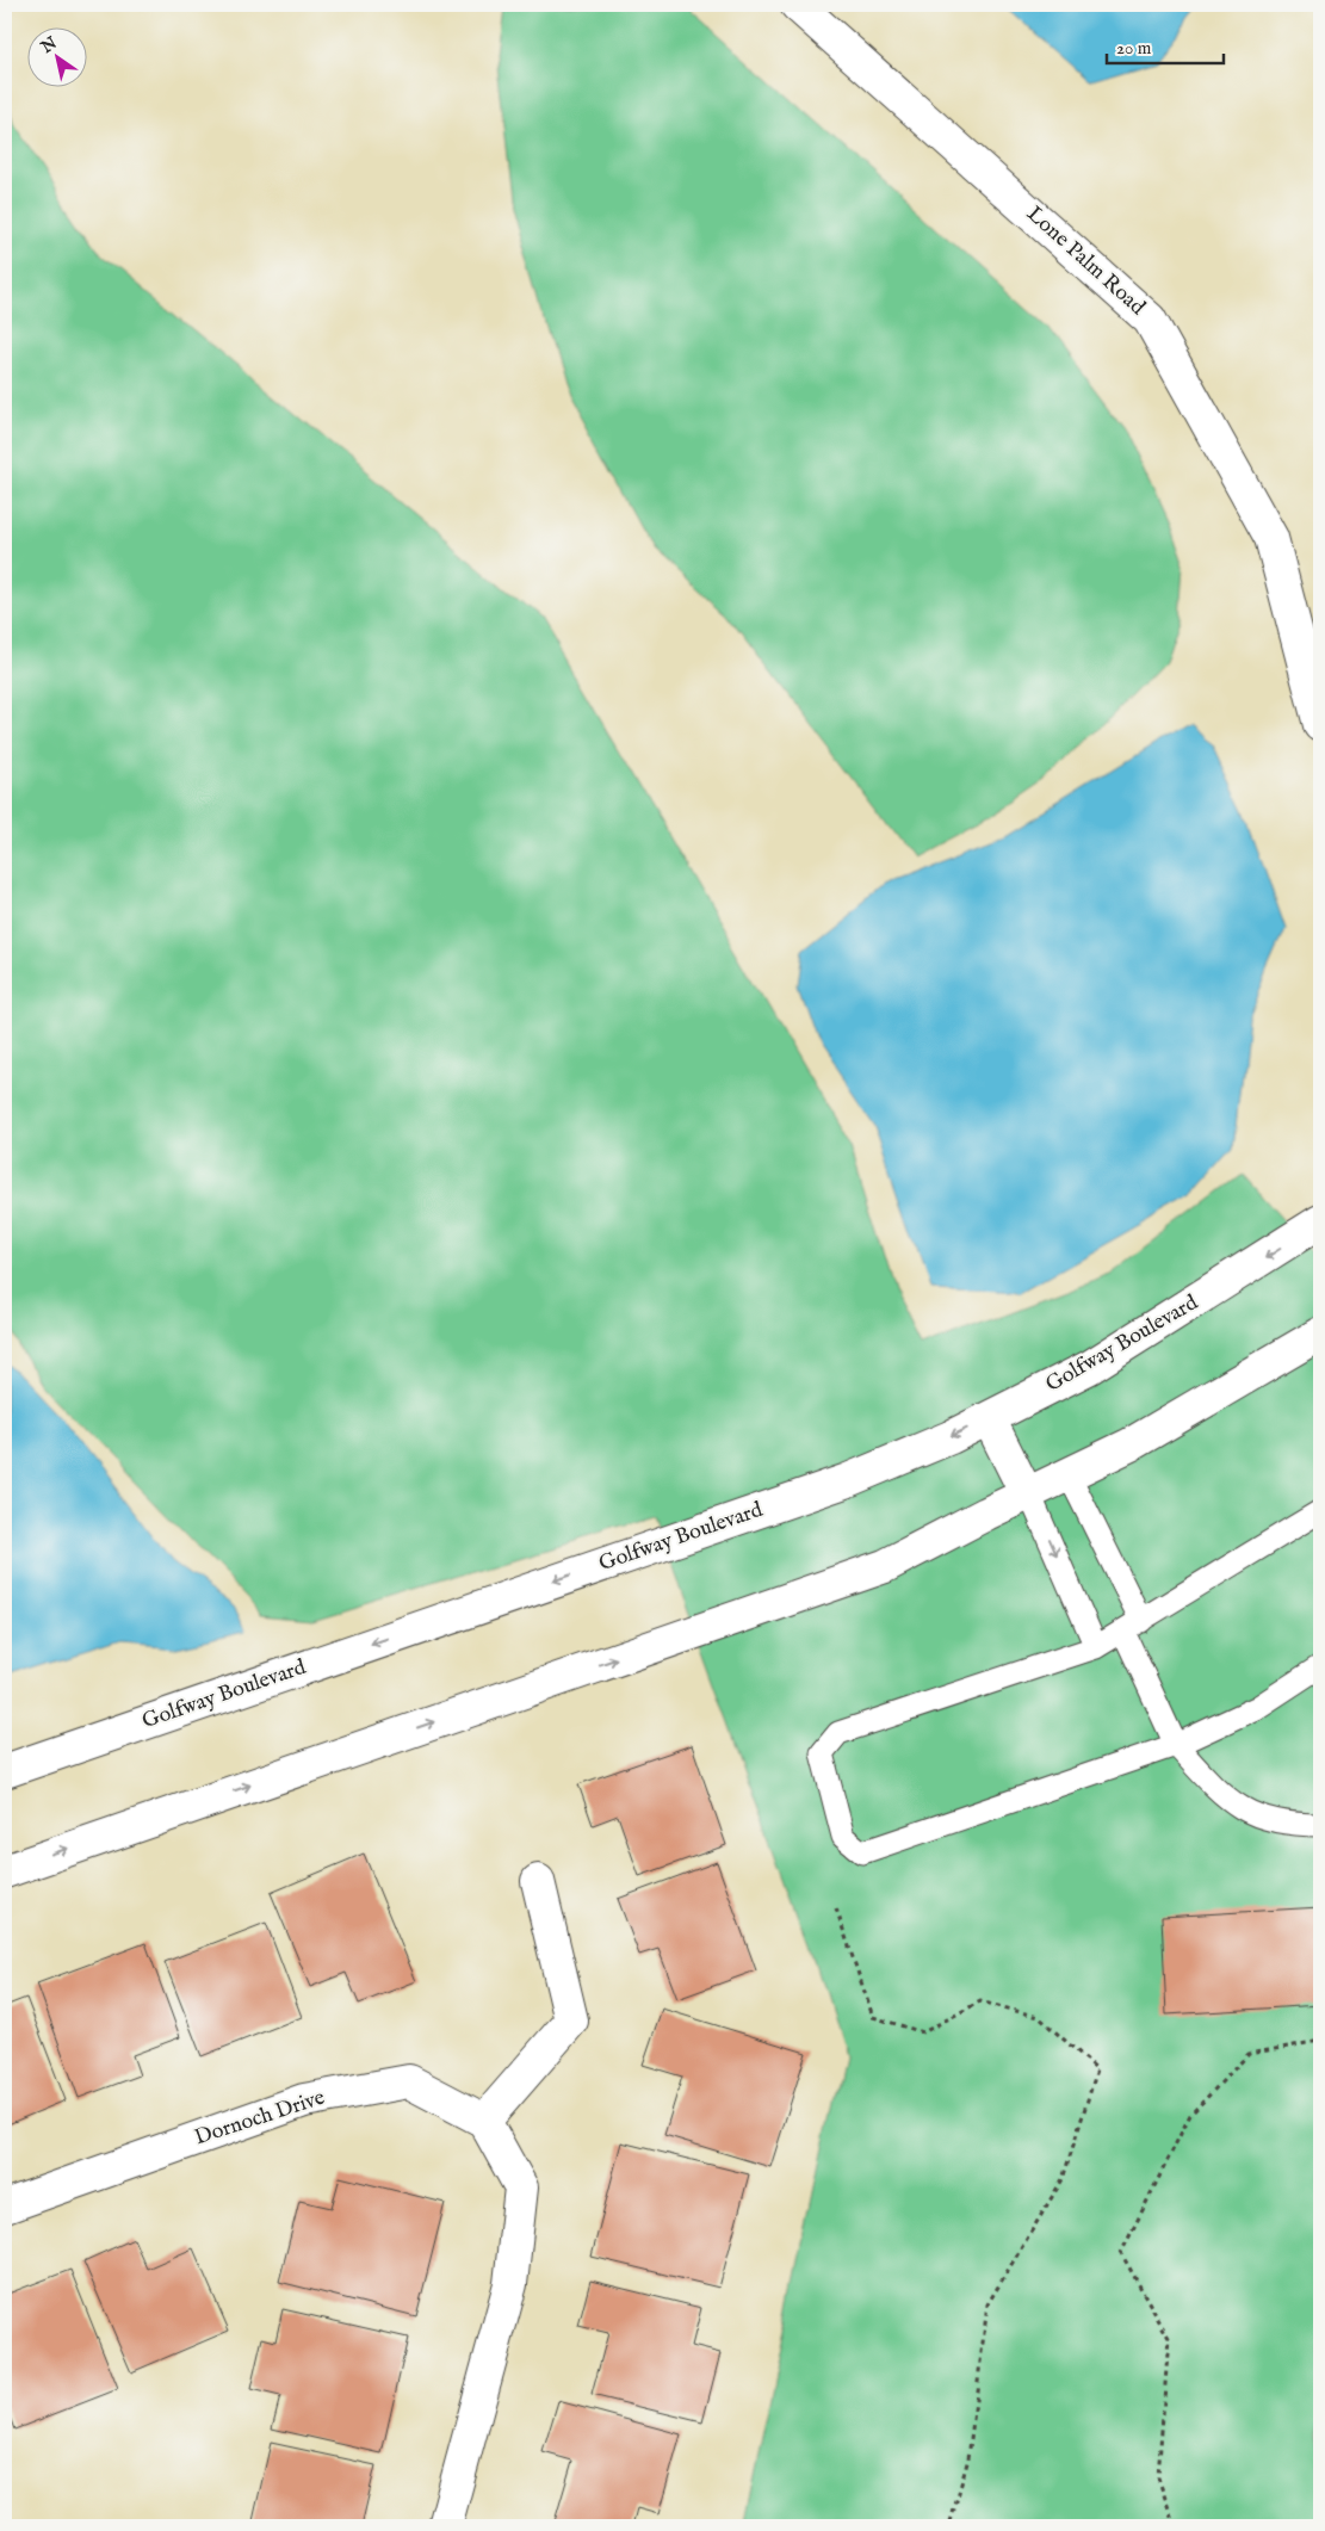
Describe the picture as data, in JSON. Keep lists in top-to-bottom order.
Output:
{
  "streets": {
    "street": ["Lone Palm Road", "Golfway Boulevard", "Dornoch Drive"]
  },
  "scale_bar": "20 m",
  "north": "top left"
}
